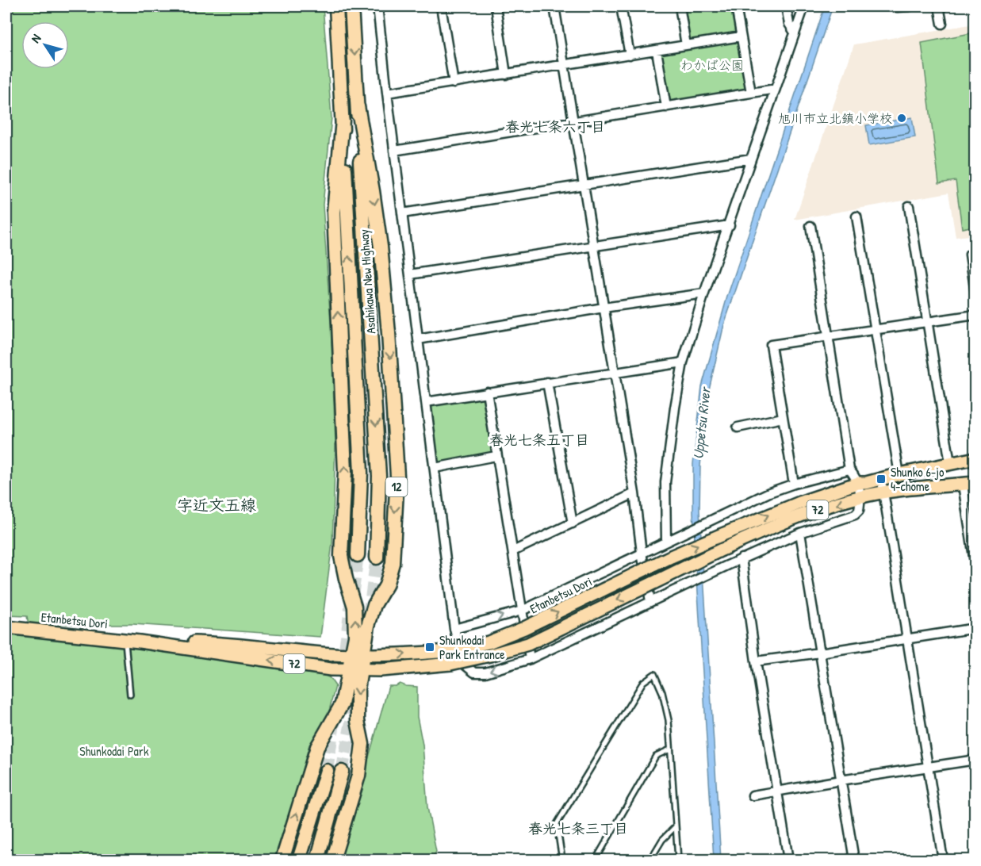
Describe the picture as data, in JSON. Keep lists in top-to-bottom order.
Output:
{
  "streets": {
    "highway": ["Asahikawa New Highway", "12"],
    "main road": ["72", "Etanbetsu Dori"]
  },
  "crossings": [
    ["Asahikawa New Highway", "12"],
    ["12", "Etanbetsu Dori"]
  ],
  "districts": [
    "春光七条六丁目",
    "春光七条五丁目",
    "字近文五線",
    "春光七条三丁目"
  ],
  "water": ["Uppetsu River"],
  "parks": ["わかば公園", "Shunkodai Park"],
  "places": {
    "other": ["旭川市立北鎮小学校"],
    "transit": ["Shunko 6-jo 4-chome", "Shunkodai Park Entrance"]
  },
  "north": "top left"
}
